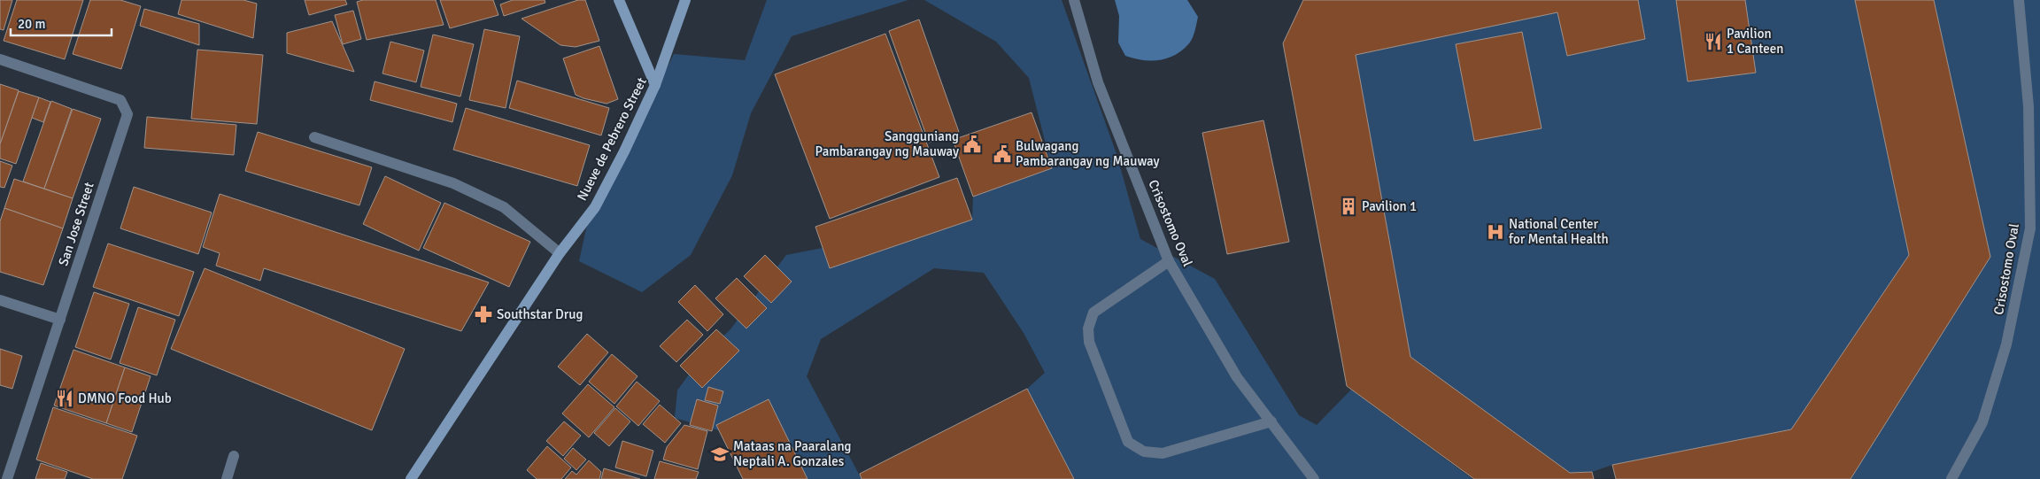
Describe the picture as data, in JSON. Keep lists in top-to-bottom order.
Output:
{
  "streets": {
    "main road": ["Nueve de Pebrero Street"],
    "street": ["Crisostomo Oval", "San Jose Street"]
  },
  "places": {
    "restaurant": ["Pavilion 1 Canteen", "DMNO Food Hub"],
    "public building": ["Sangguniang Pambarangay ng Mauway", "Bulwagang Pambarangay ng Mauway"],
    "building": ["Pavilion 1"],
    "hospital": ["National Center for Mental Health"],
    "pharmacy": ["Southstar Drug"],
    "school or university": ["Mataas na Paaralang Neptali A. Gonzales"]
  },
  "scale_bar": "20 m"
}
